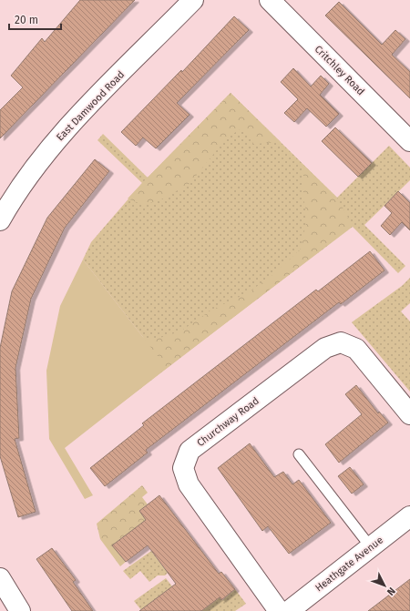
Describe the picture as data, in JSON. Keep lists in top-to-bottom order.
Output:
{
  "streets": {
    "street": [
      "Critchley Road",
      "East Damwood Road",
      "Churchway Road",
      "Heathgate Avenue"
    ]
  },
  "scale_bar": "20 m",
  "north": "bottom right"
}
